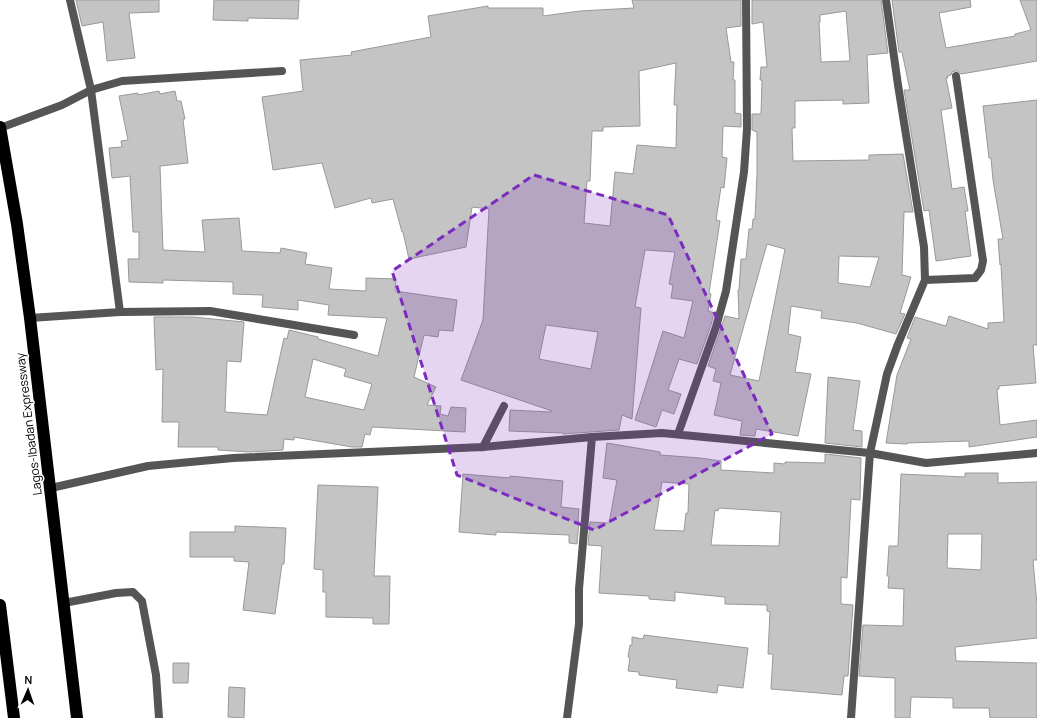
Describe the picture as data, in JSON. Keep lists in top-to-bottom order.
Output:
{
  "streets": {
    "highway": ["Lagos-Ibadan Expressway"]
  },
  "north": "top"
}
